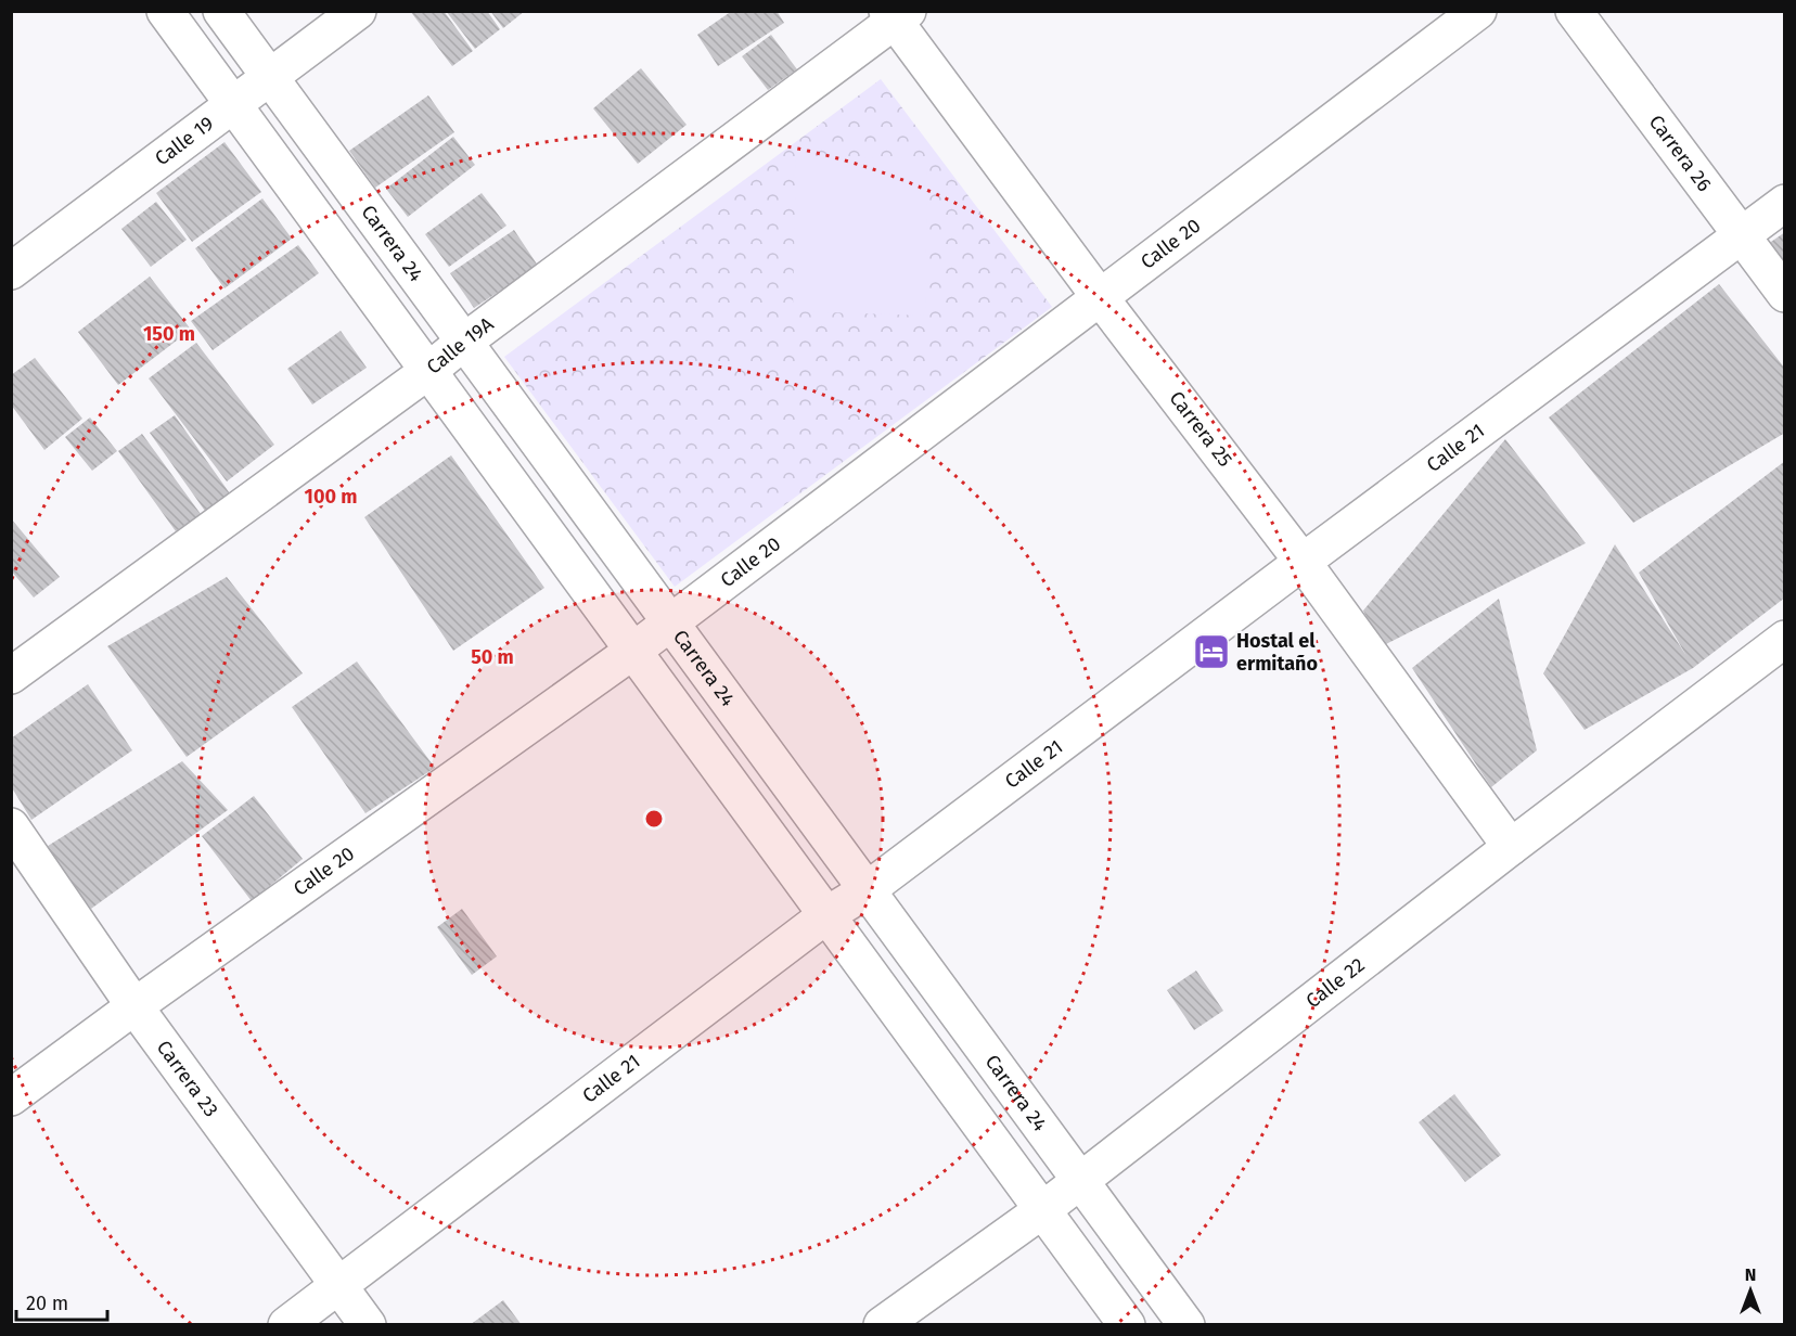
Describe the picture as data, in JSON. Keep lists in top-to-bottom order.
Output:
{
  "streets": {
    "street": [
      "Calle 19",
      "Carrera 26",
      "Carrera 24",
      "Calle 20",
      "Calle 19A",
      "Carrera 25",
      "Calle 21",
      "Calle 22",
      "Carrera 23"
    ]
  },
  "crossings": [
    ["Calle 19", "Carrera 24"],
    ["Carrera 26", "Calle 21"],
    ["Carrera 24", "Calle 20"],
    ["Carrera 24", "Calle 19A"],
    ["Carrera 24", "Calle 21"],
    ["Carrera 24", "Calle 22"],
    ["Calle 20", "Carrera 25"],
    ["Calle 20", "Carrera 23"],
    ["Calle 19A", "Carrera 25"],
    ["Carrera 25", "Calle 21"],
    ["Carrera 25", "Calle 22"],
    ["Calle 21", "Carrera 23"]
  ],
  "places": {
    "hotel": ["Hostal el ermitaño"]
  },
  "scale_bar": "20 m",
  "north": "top",
  "rings": ["150 m", "100 m", "50 m"]
}
